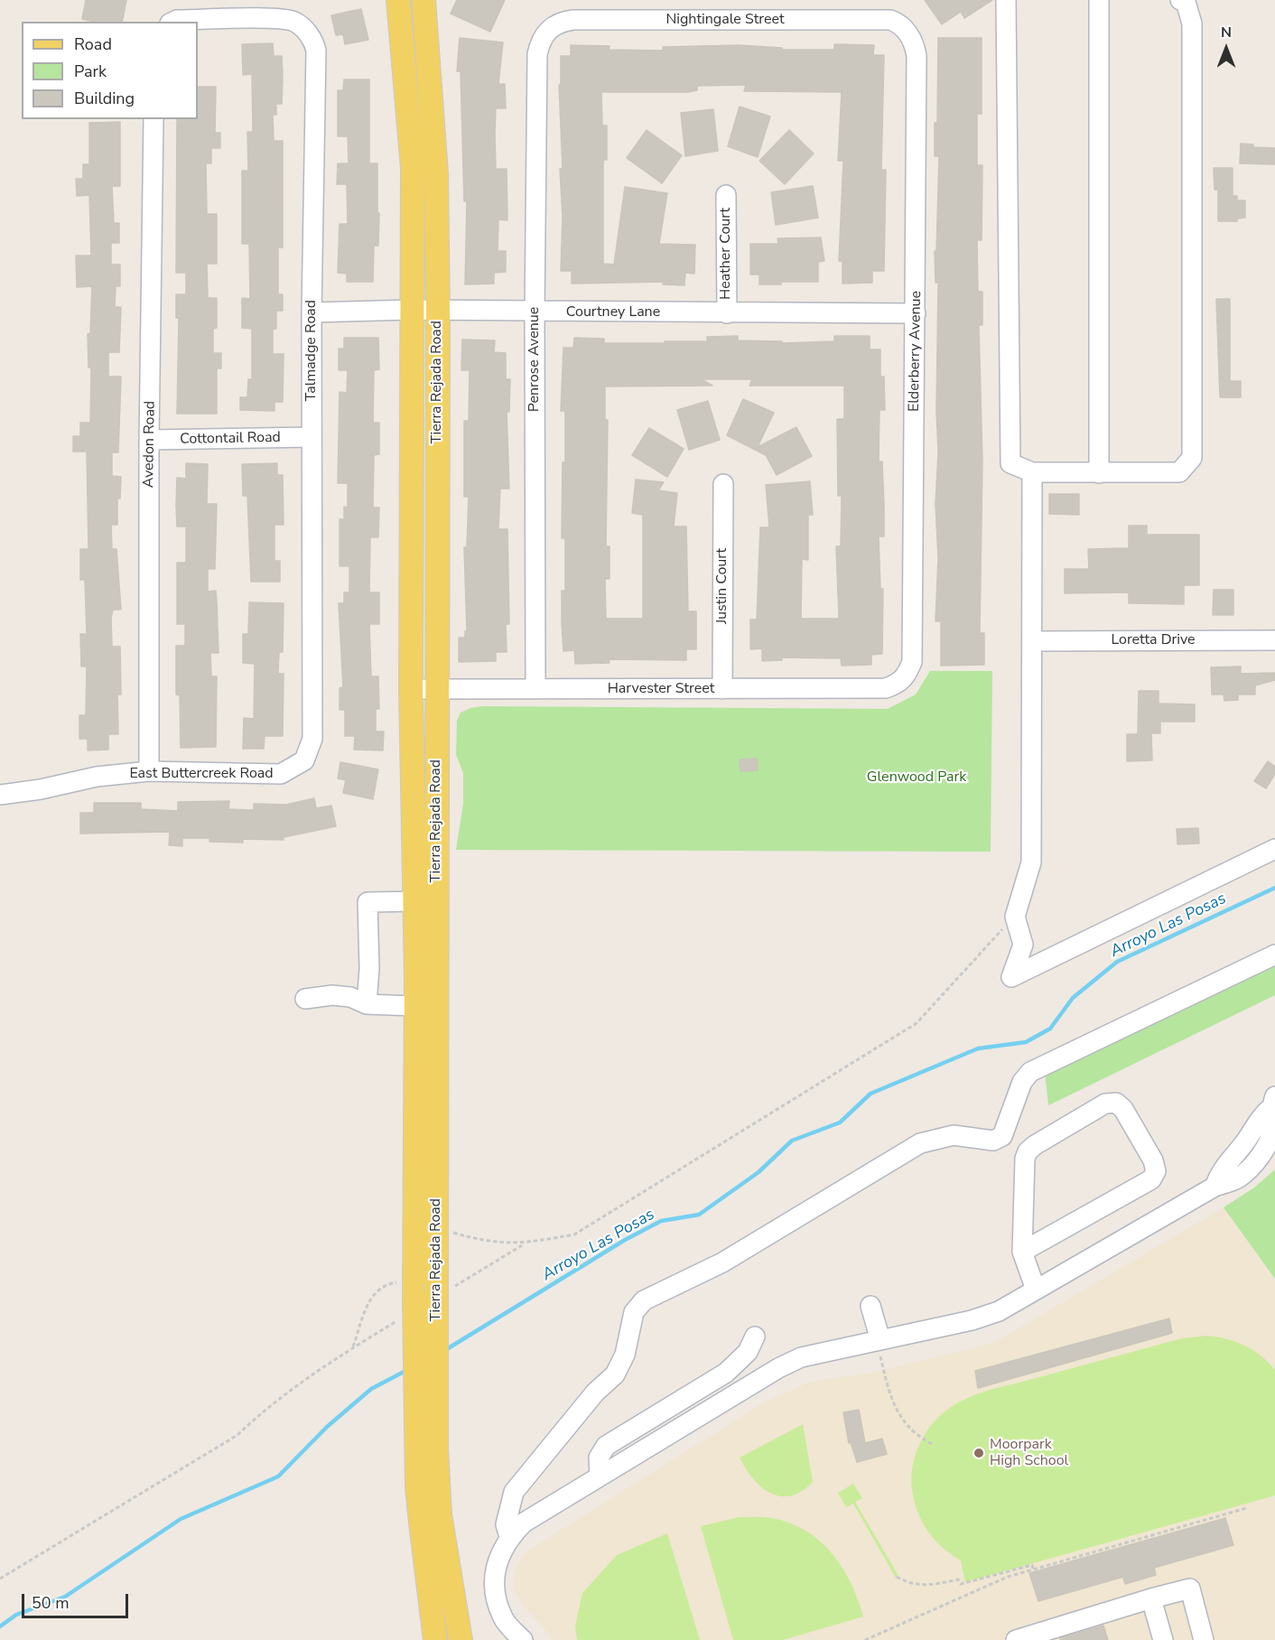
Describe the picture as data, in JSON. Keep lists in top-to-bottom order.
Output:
{
  "streets": {
    "main road": ["Tierra Rejada Road"],
    "street": [
      "Nightingale Street",
      "Heather Court",
      "Courtney Lane",
      "Talmadge Road",
      "Elderberry Avenue",
      "Penrose Avenue",
      "Cottontail Road",
      "Avedon Road",
      "Justin Court",
      "Loretta Drive",
      "Harvester Street",
      "East Buttercreek Road"
    ]
  },
  "crossings": [
    ["Nightingale Street", "Elderberry Avenue"],
    ["Nightingale Street", "Penrose Avenue"],
    ["Heather Court", "Courtney Lane"],
    ["Courtney Lane", "Talmadge Road"],
    ["Courtney Lane", "Elderberry Avenue"],
    ["Courtney Lane", "Penrose Avenue"],
    ["Courtney Lane", "Tierra Rejada Road"],
    ["Talmadge Road", "Cottontail Road"],
    ["Talmadge Road", "East Buttercreek Road"],
    ["Elderberry Avenue", "Harvester Street"],
    ["Penrose Avenue", "Harvester Street"],
    ["Tierra Rejada Road", "Harvester Street"],
    ["Cottontail Road", "Avedon Road"],
    ["Avedon Road", "East Buttercreek Road"],
    ["Justin Court", "Harvester Street"]
  ],
  "water": ["Arroyo Las Posas"],
  "parks": ["Glenwood Park"],
  "places": ["Moorpark High School"],
  "legend": ["Road", "Park", "Building"],
  "scale_bar": "50 m",
  "north": "top"
}
